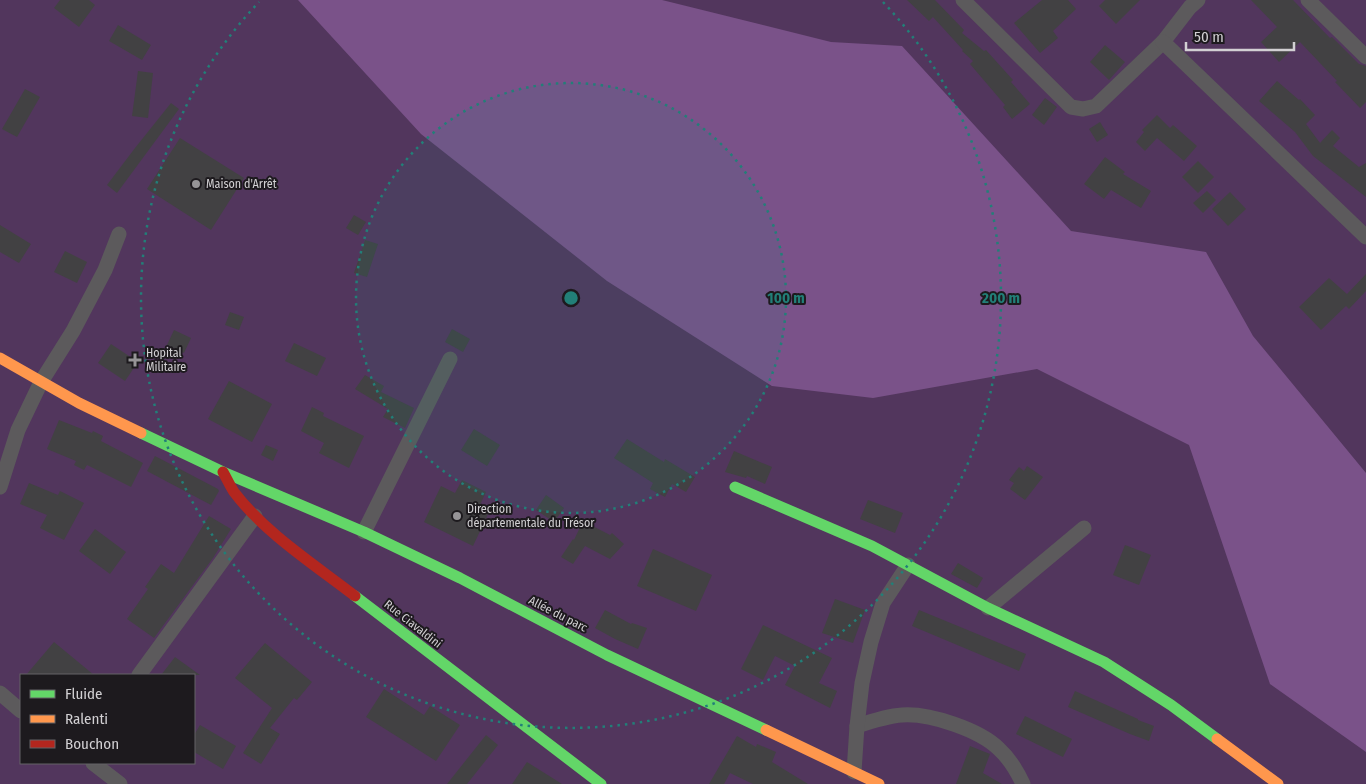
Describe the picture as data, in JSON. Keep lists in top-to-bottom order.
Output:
{
  "streets": {
    "street": ["Allée du parc", "Rue Ciavaldini"]
  },
  "crossings": [
    ["Allée du parc", "Rue Ciavaldini"]
  ],
  "places": {
    "other": ["Maison d'Arrêt", "Direction départementale du Trésor"],
    "health": ["Hopital Militaire"]
  },
  "legend": ["Fluide", "Ralenti", "Bouchon"],
  "scale_bar": "50 m",
  "rings": ["100 m", "200 m"]
}
